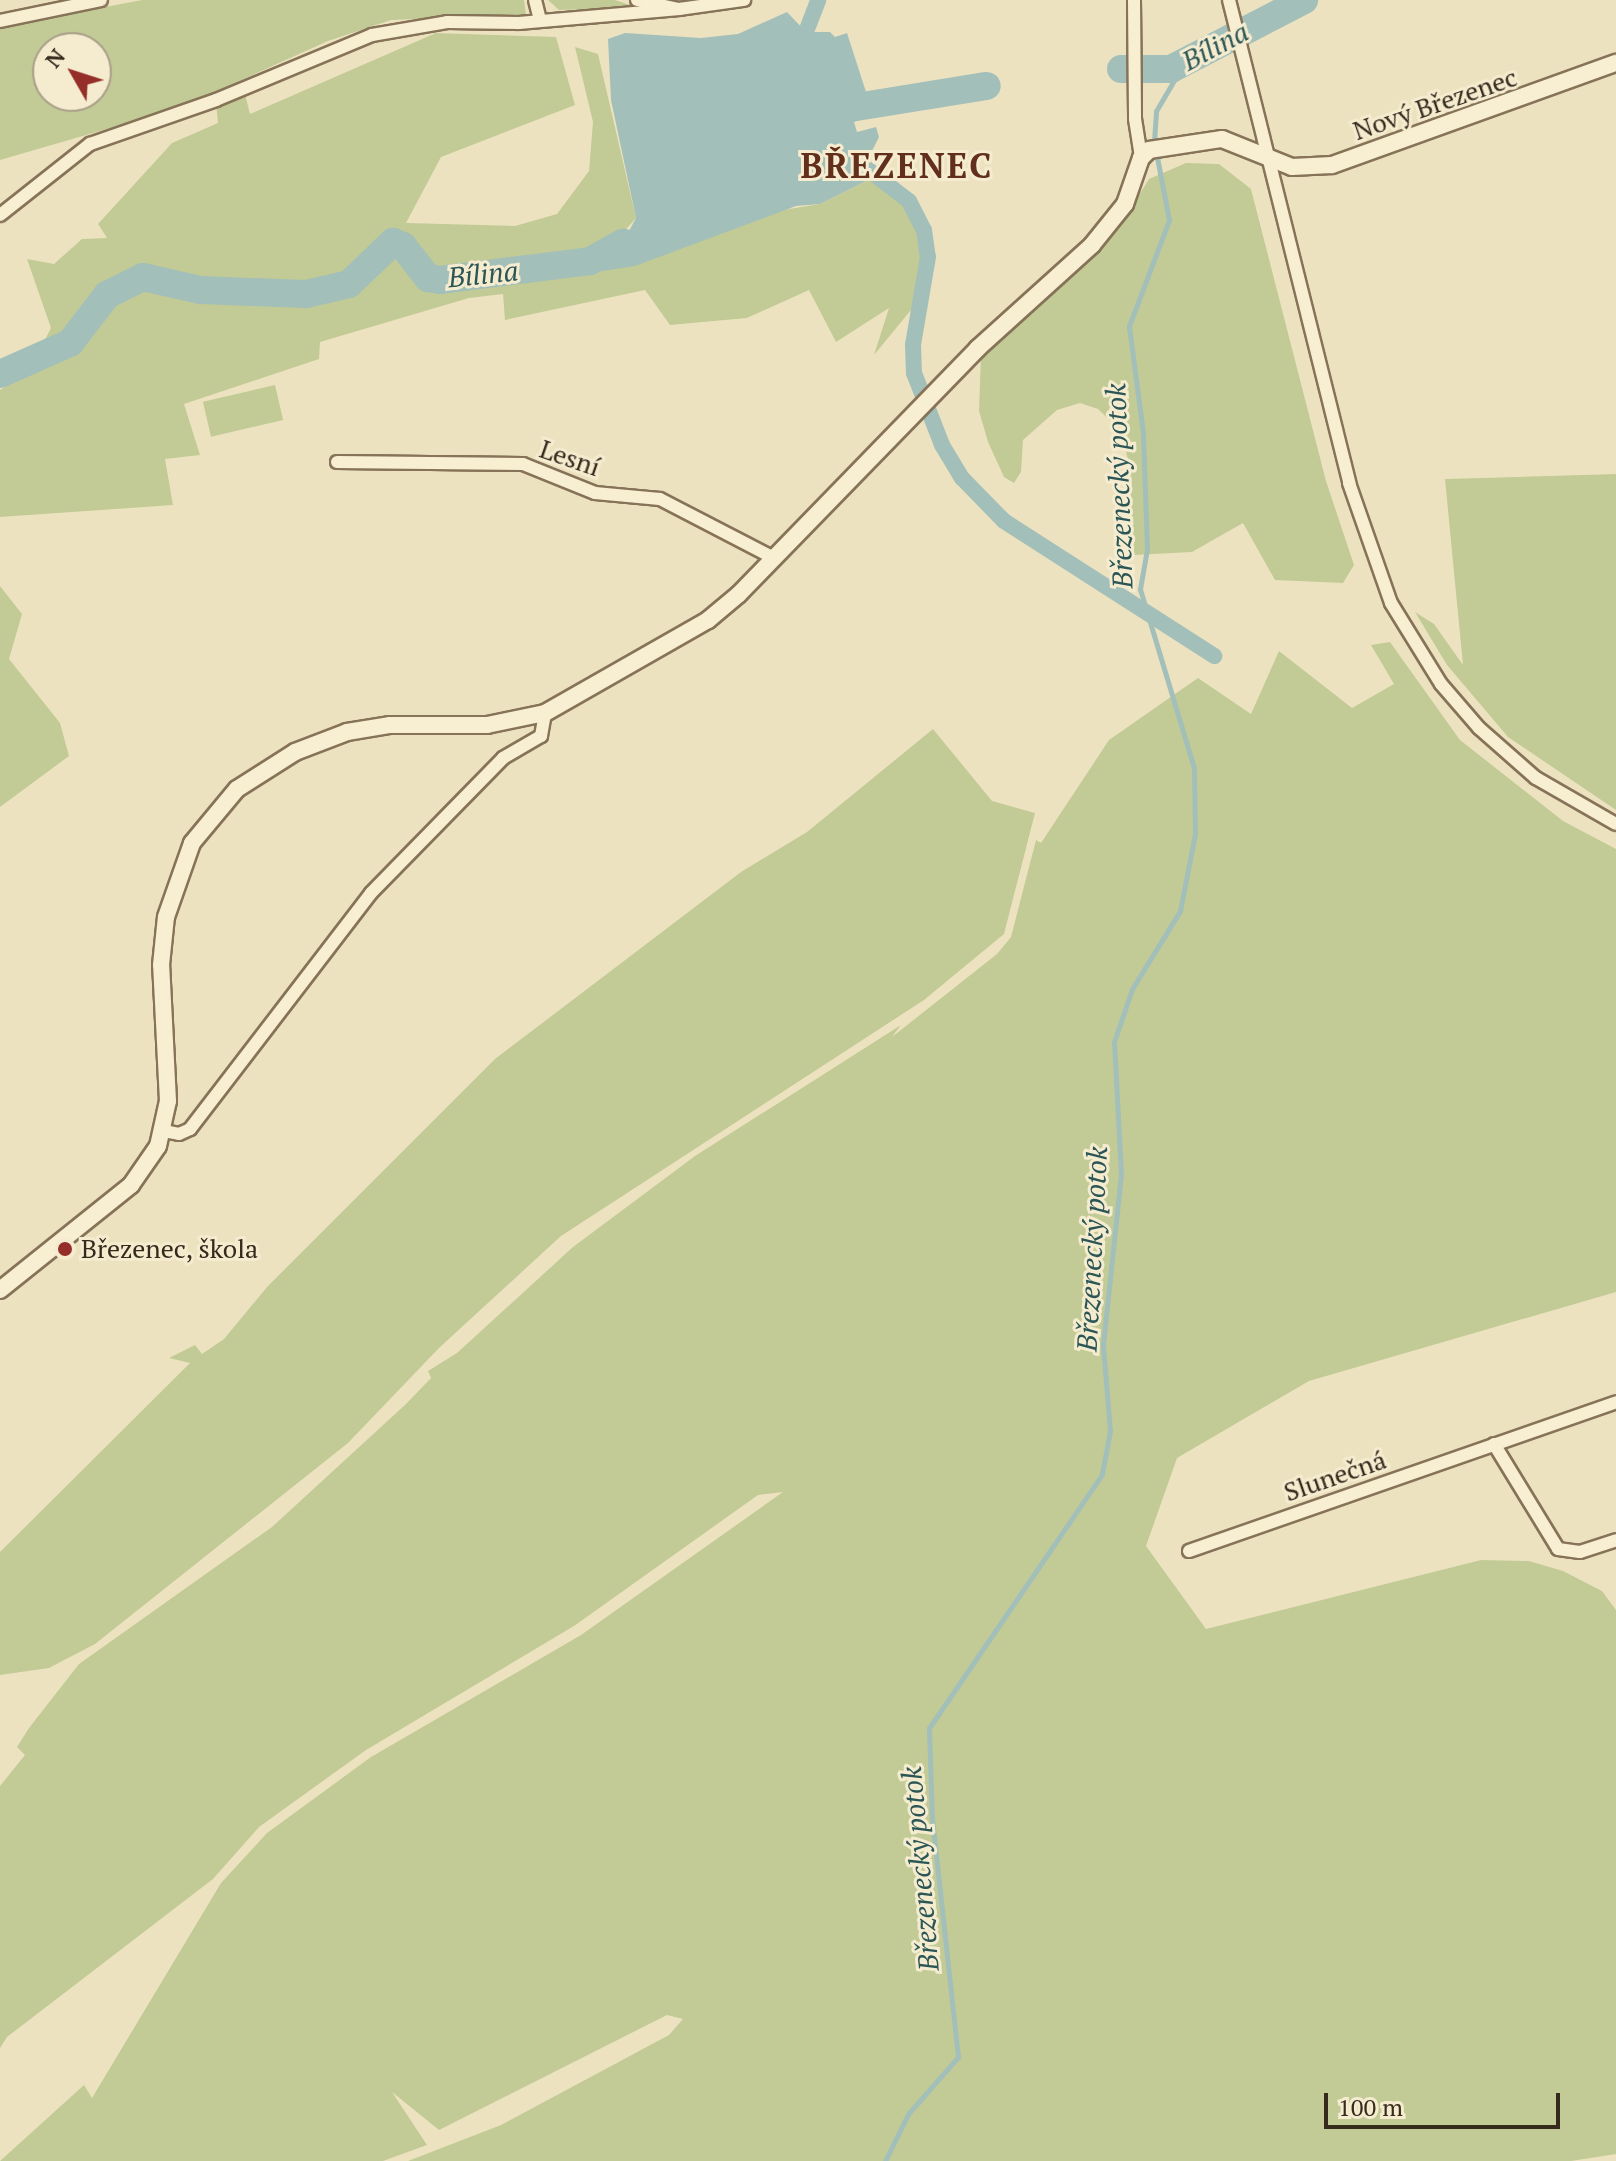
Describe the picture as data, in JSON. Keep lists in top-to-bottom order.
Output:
{
  "streets": {
    "street": ["Nový Březenec", "Lesní", "Slunečná"]
  },
  "districts": ["BŘEZENEC"],
  "water": ["Bílina", "Březenecký potok"],
  "places": ["Březenec, škola"],
  "scale_bar": "100 m",
  "north": "top left"
}
